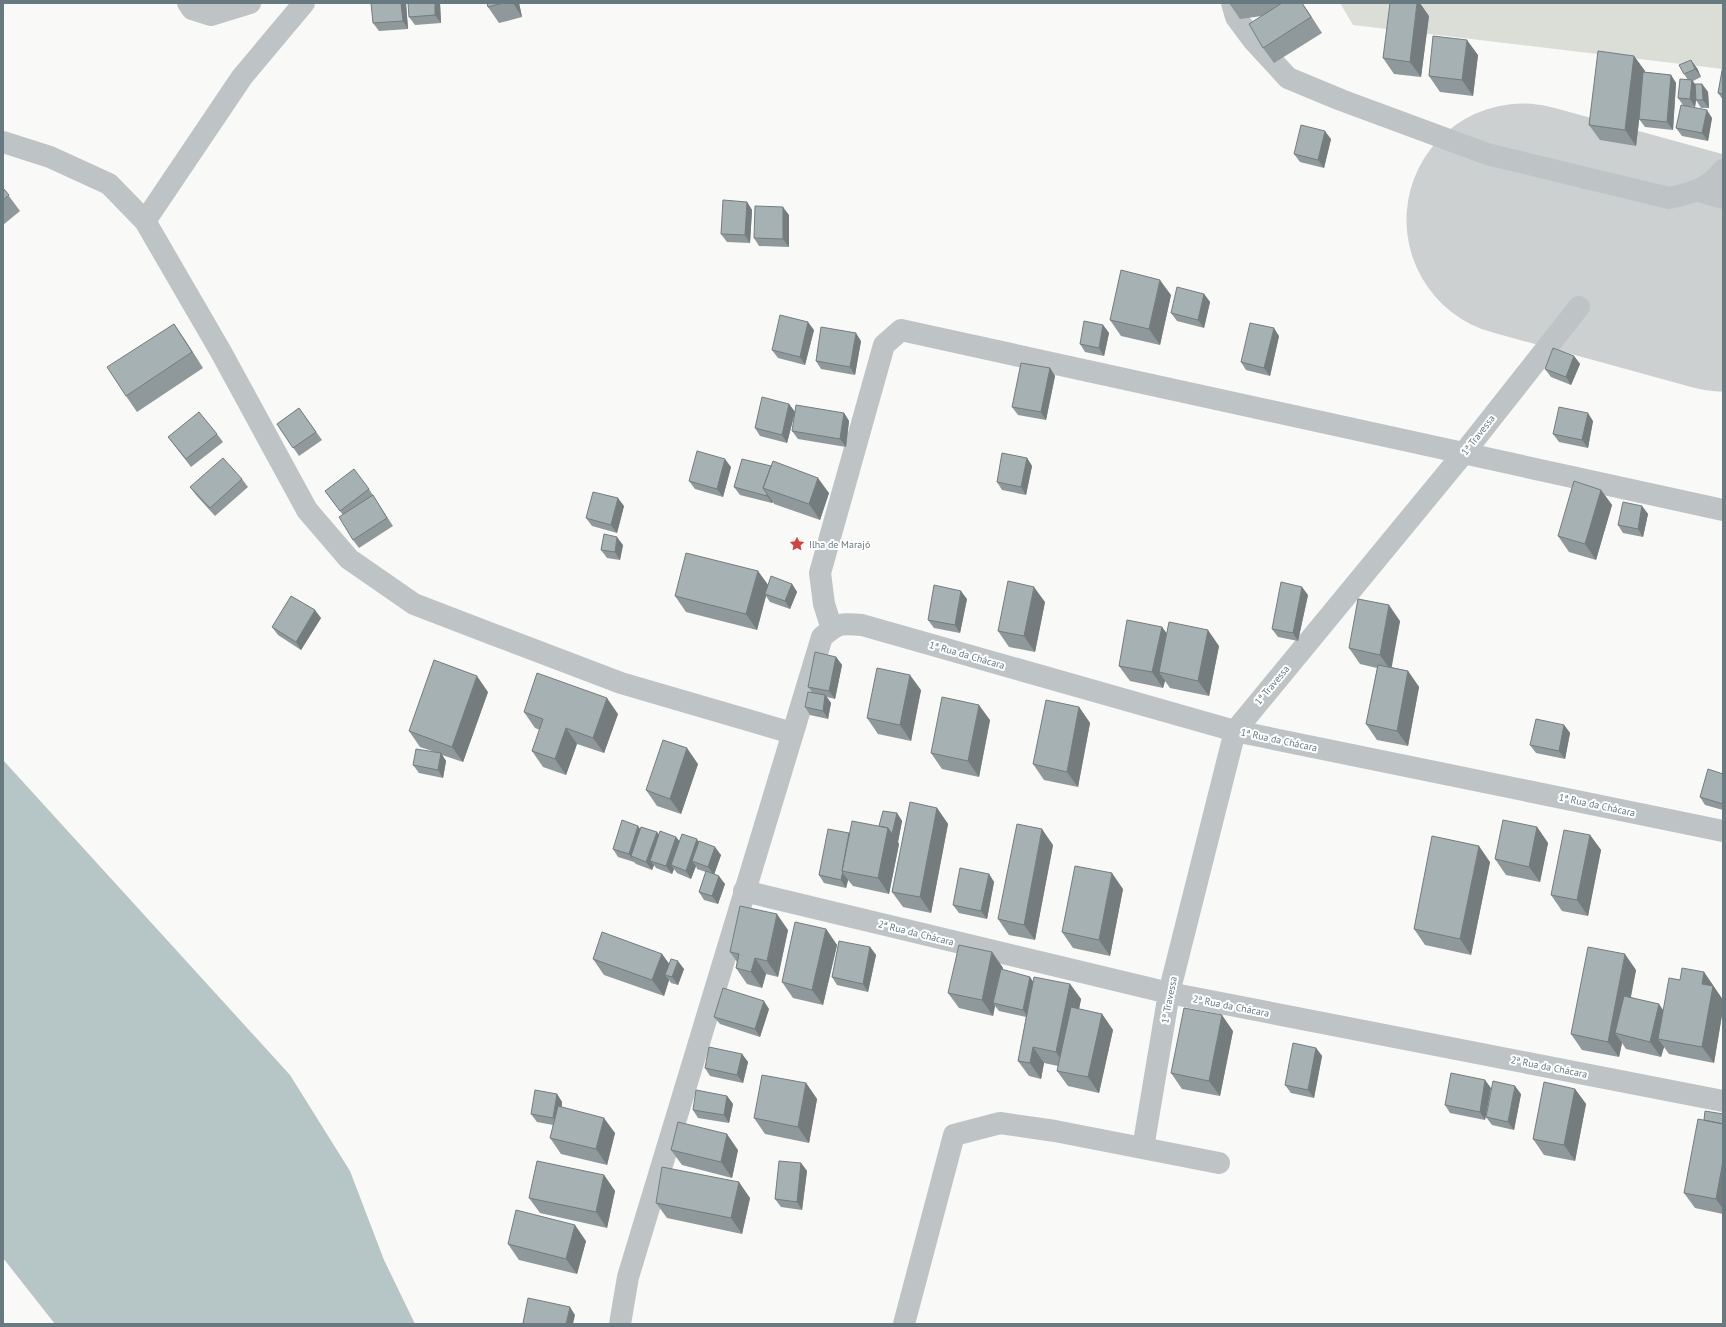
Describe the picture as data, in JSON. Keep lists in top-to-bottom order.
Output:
{
  "streets": {
    "street": ["1ª Travessa", "1ª Rua da Chácara", "2ª Rua da Chácara"]
  },
  "crossings": [
    ["1ª Travessa", "1ª Rua da Chácara"],
    ["1ª Travessa", "2ª Rua da Chácara"]
  ],
  "places": {
    "place": ["Ilha de Marajó"]
  }
}
